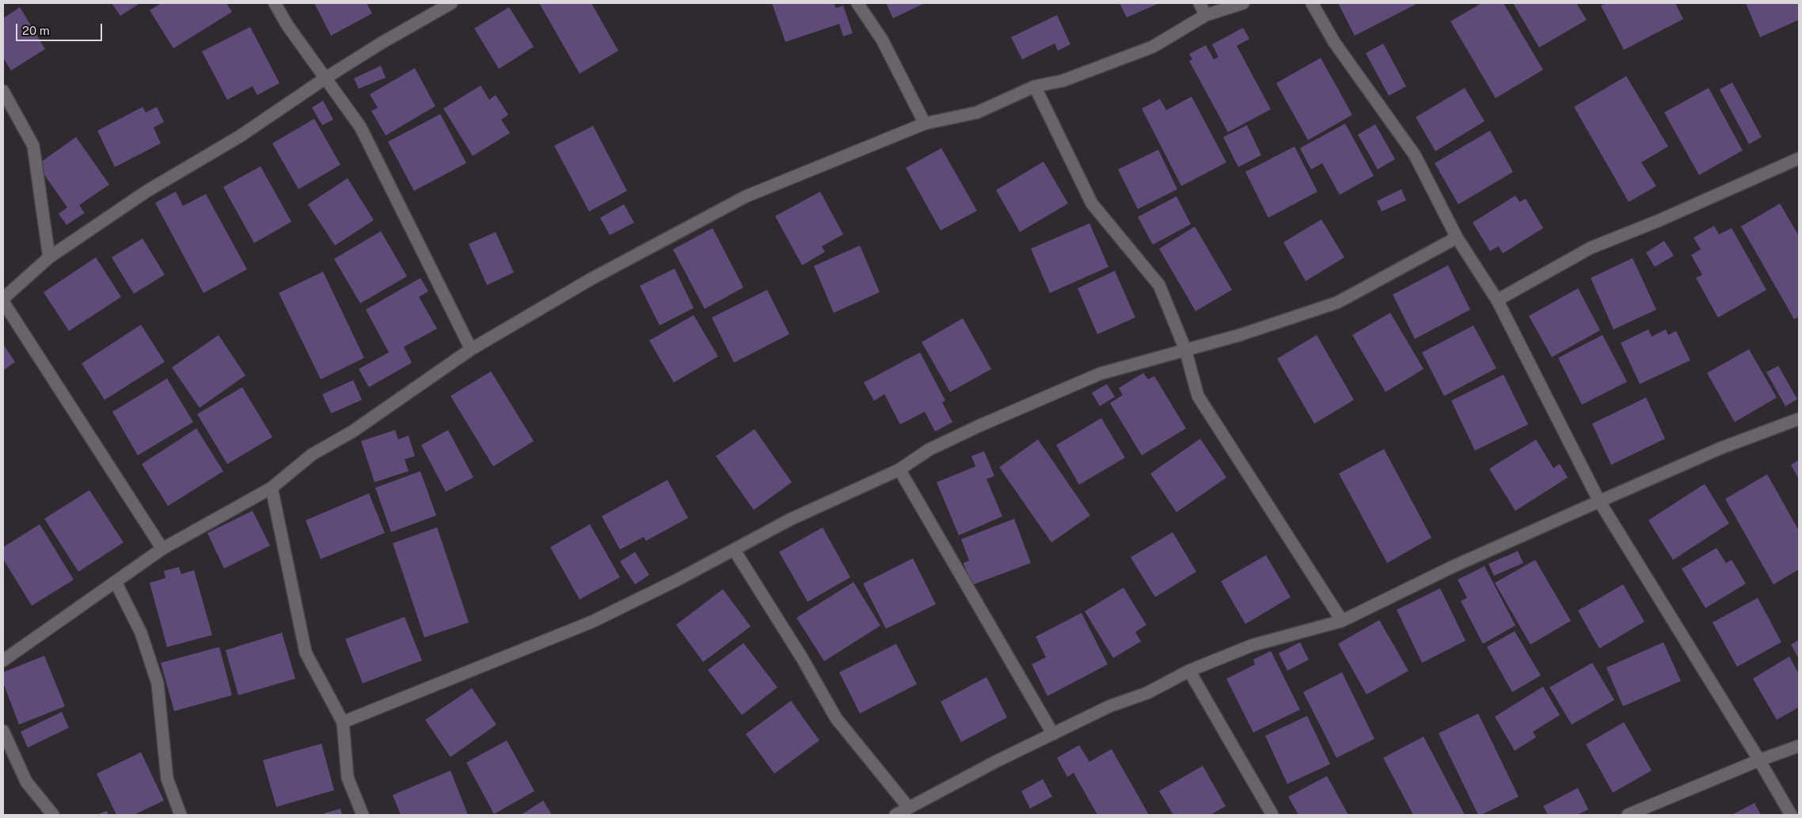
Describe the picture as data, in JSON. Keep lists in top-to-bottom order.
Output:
{
  "scale_bar": "20 m"
}
